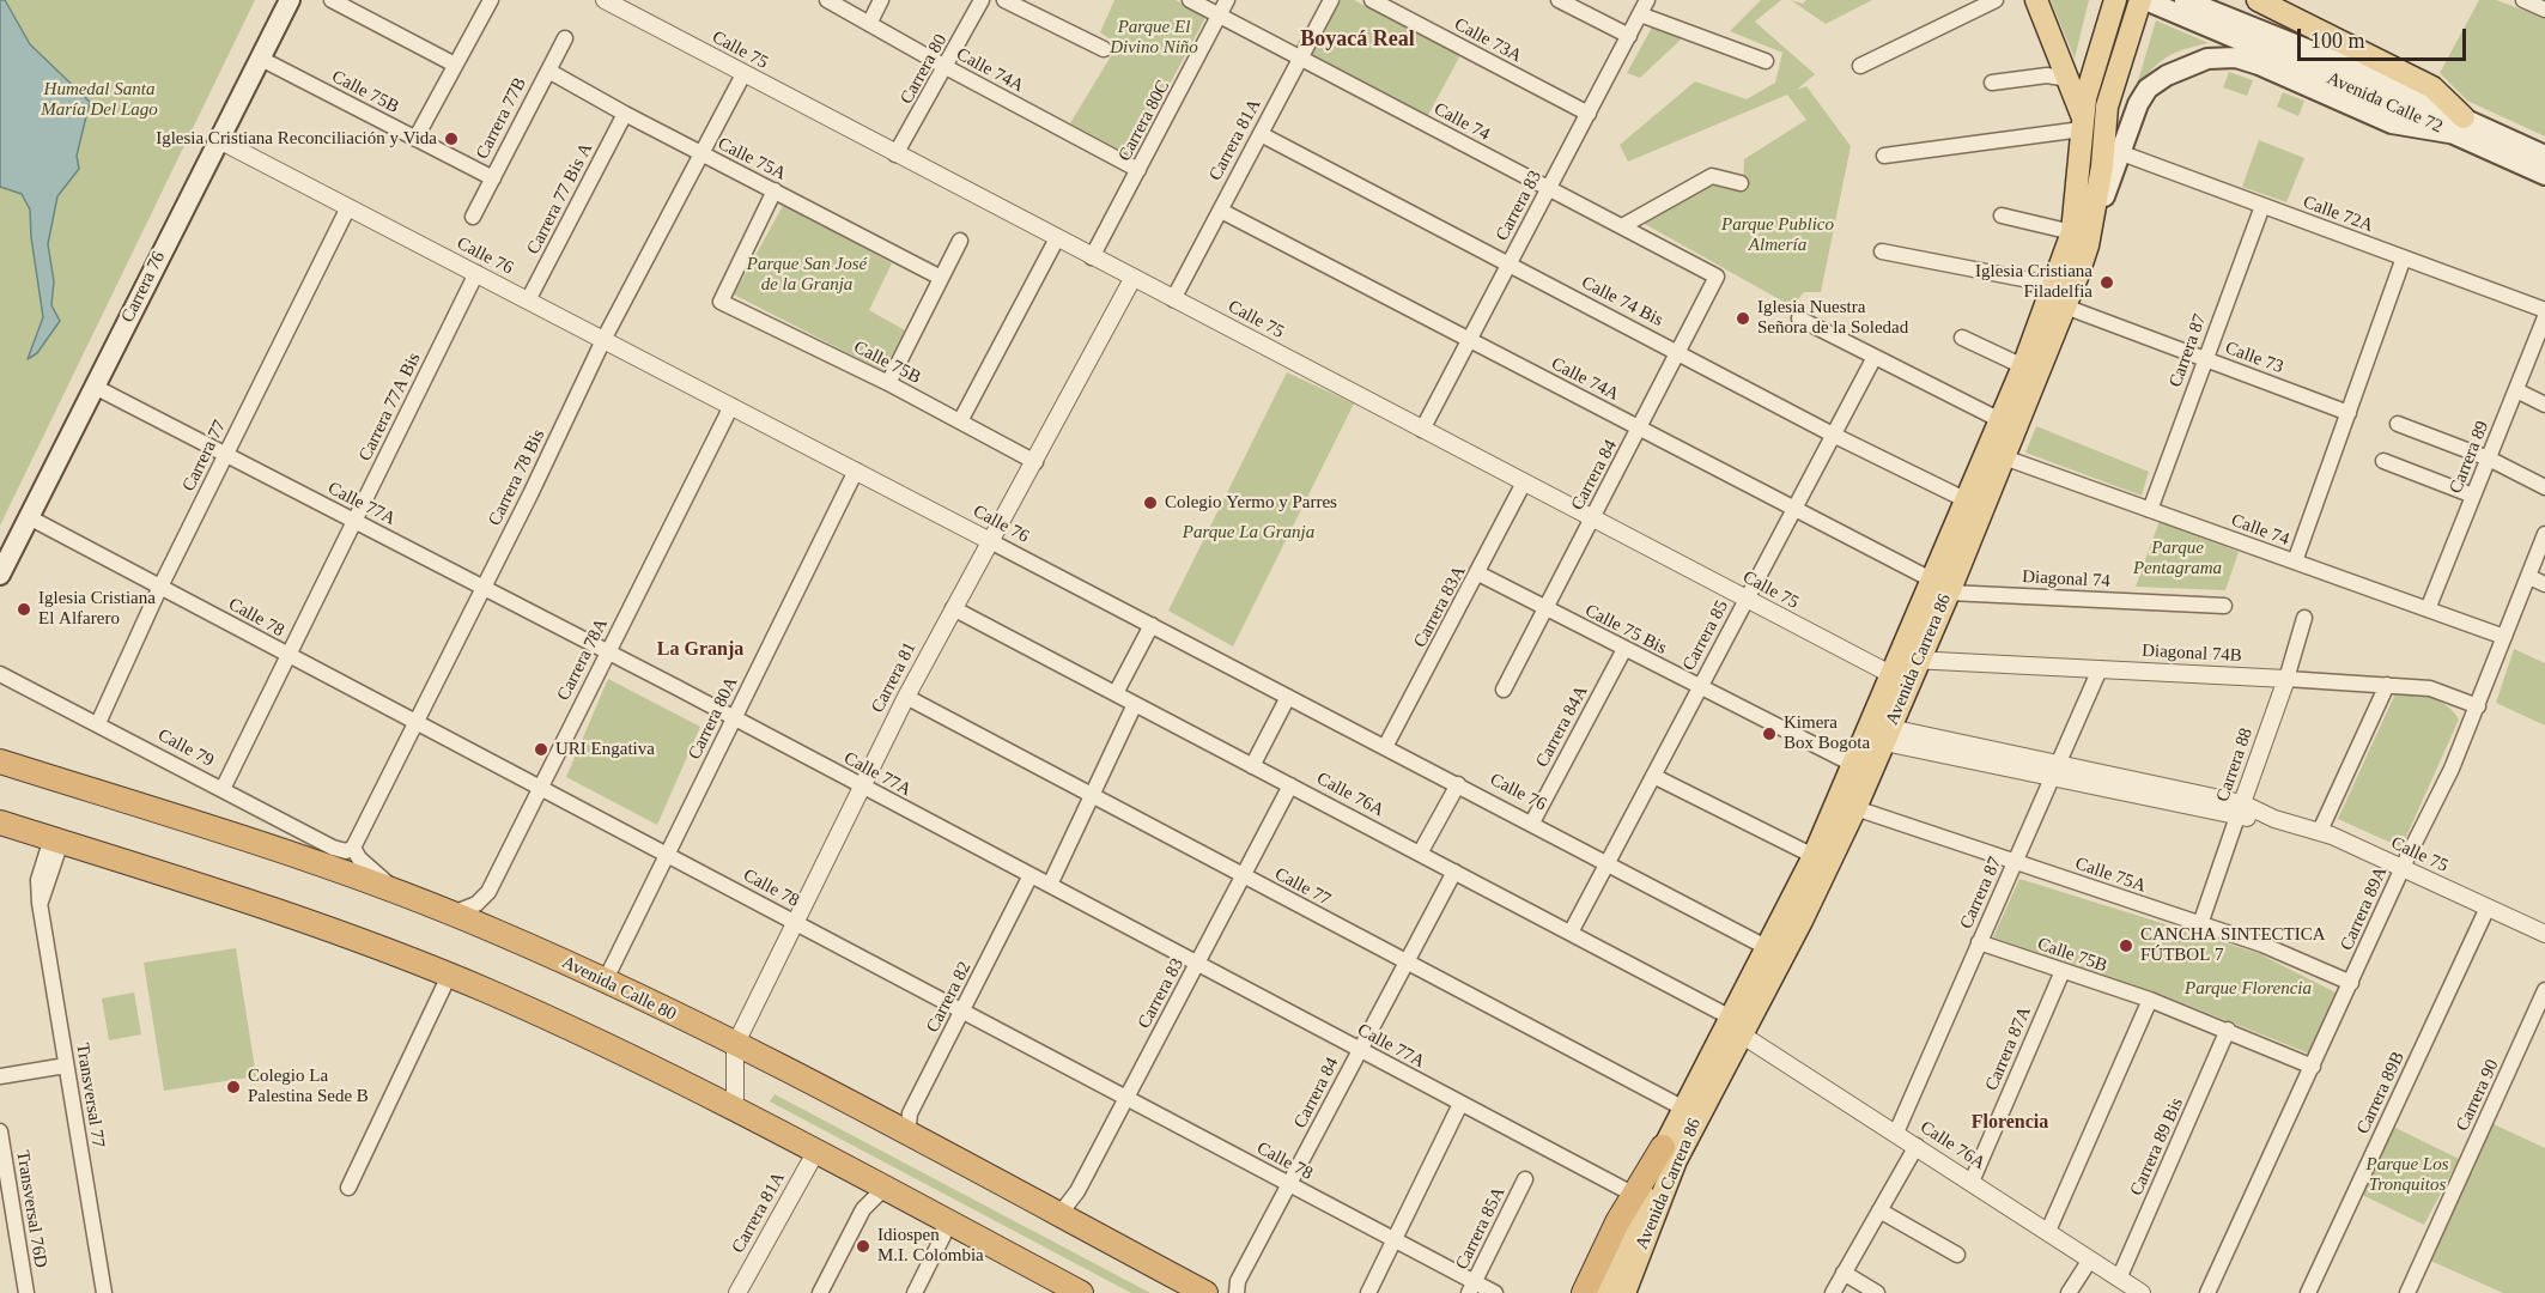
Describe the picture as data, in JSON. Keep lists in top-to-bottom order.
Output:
{
  "streets": {
    "highway": ["Avenida Calle 80"],
    "main road": ["Avenida Calle 72", "Carrera 76", "Avenida Carrera 86"],
    "street": [
      "Calle 73A",
      "Calle 75",
      "Carrera 80",
      "Calle 74A",
      "Calle 75B",
      "Carrera 77B",
      "Carrera 80C",
      "Calle 74",
      "Carrera 81A",
      "Calle 75A",
      "Carrera 77 Bis A",
      "Carrera 83",
      "Calle 72A",
      "Calle 76",
      "Calle 74 Bis",
      "Carrera 87",
      "Calle 73",
      "Carrera 77A Bis",
      "Carrera 77",
      "Carrera 89",
      "Carrera 84",
      "Carrera 78 Bis",
      "Calle 77A",
      "Diagonal 74",
      "Carrera 83A",
      "Calle 78",
      "Calle 75 Bis",
      "Carrera 85",
      "Diagonal 74B",
      "Carrera 78A",
      "Carrera 81",
      "Carrera 80A",
      "Carrera 84A",
      "Calle 79",
      "Carrera 88",
      "Calle 76A",
      "Calle 77",
      "Carrera 89A",
      "Carrera 82",
      "Carrera 87A",
      "Carrera 89B",
      "Transversal 77",
      "Carrera 90",
      "Carrera 89 Bis",
      "Transversal 76D",
      "Carrera 85A"
    ]
  },
  "crossings": [
    ["Calle 73A", "Carrera 83"],
    ["Calle 75", "Carrera 80"],
    ["Calle 75", "Carrera 80C"],
    ["Calle 75", "Carrera 81A"],
    ["Calle 75", "Carrera 83"],
    ["Calle 75", "Carrera 87"],
    ["Calle 75", "Carrera 84"],
    ["Calle 75", "Carrera 78 Bis"],
    ["Calle 75", "Carrera 83A"],
    ["Calle 75", "Calle 75 Bis"],
    ["Calle 75", "Carrera 85"],
    ["Calle 75", "Diagonal 74B"],
    ["Calle 75", "Avenida Carrera 86"],
    ["Calle 75", "Carrera 81"],
    ["Calle 75", "Carrera 88"],
    ["Calle 75", "Carrera 89A"],
    ["Calle 75", "Carrera 89B"],
    ["Carrera 80", "Calle 74A"],
    ["Calle 74A", "Carrera 80C"],
    ["Calle 74A", "Carrera 81A"],
    ["Calle 74A", "Carrera 83"],
    ["Calle 74A", "Carrera 84"],
    ["Calle 74A", "Diagonal 74"],
    ["Calle 74A", "Carrera 85"],
    ["Calle 74A", "Avenida Carrera 86"],
    ["Calle 75B", "Carrera 77B"],
    ["Calle 75B", "Calle 75A"],
    ["Calle 75B", "Carrera 76"],
    ["Calle 75B", "Carrera 87"],
    ["Calle 75B", "Carrera 81"],
    ["Calle 75B", "Carrera 89A"],
    ["Calle 75B", "Carrera 87A"],
    ["Calle 75B", "Carrera 89 Bis"],
    ["Avenida Calle 72", "Avenida Carrera 86"],
    ["Carrera 77B", "Calle 75A"],
    ["Carrera 80C", "Calle 74"],
    ["Calle 74", "Carrera 81A"],
    ["Calle 74", "Carrera 83"],
    ["Calle 74", "Carrera 87"],
    ["Calle 74", "Carrera 89"],
    ["Calle 74", "Carrera 84"],
    ["Calle 74", "Avenida Carrera 86"],
    ["Calle 74", "Carrera 89A"],
    ["Carrera 81A", "Calle 74 Bis"],
    ["Calle 75A", "Carrera 77 Bis A"],
    ["Calle 75A", "Carrera 87"],
    ["Calle 75A", "Carrera 78 Bis"],
    ["Calle 75A", "Avenida Carrera 86"],
    ["Calle 75A", "Carrera 88"],
    ["Calle 75A", "Carrera 89A"],
    ["Carrera 77 Bis A", "Calle 76"],
    ["Carrera 83", "Calle 74 Bis"],
    ["Carrera 83", "Calle 77A"],
    ["Carrera 83", "Calle 78"],
    ["Carrera 83", "Calle 76A"],
    ["Carrera 83", "Calle 77"],
    ["Carrera 83", "Avenida Calle 80"],
    ["Calle 72A", "Carrera 87"],
    ["Calle 76", "Carrera 76"],
    ["Calle 76", "Carrera 77A Bis"],
    ["Calle 76", "Carrera 77"],
    ["Calle 76", "Carrera 78 Bis"],
    ["Calle 76", "Carrera 83A"],
    ["Calle 76", "Carrera 85"],
    ["Calle 76", "Carrera 78A"],
    ["Calle 76", "Avenida Carrera 86"],
    ["Calle 76", "Carrera 81"],
    ["Calle 76", "Carrera 80A"],
    ["Calle 76", "Carrera 84A"],
    ["Carrera 76", "Calle 77A"],
    ["Carrera 76", "Calle 78"],
    ["Calle 74 Bis", "Carrera 84"],
    ["Calle 74 Bis", "Carrera 85"],
    ["Calle 74 Bis", "Avenida Carrera 86"],
    ["Carrera 87", "Calle 73"],
    ["Carrera 87", "Diagonal 74B"],
    ["Carrera 87", "Calle 76A"],
    ["Calle 73", "Avenida Carrera 86"],
    ["Carrera 77A Bis", "Calle 77A"],
    ["Carrera 77A Bis", "Calle 78"],
    ["Carrera 77A Bis", "Calle 79"],
    ["Carrera 77", "Calle 77A"],
    ["Carrera 77", "Calle 78"],
    ["Carrera 77", "Calle 79"],
    ["Carrera 84", "Calle 77A"],
    ["Carrera 84", "Calle 78"],
    ["Carrera 84", "Calle 75 Bis"],
    ["Carrera 84", "Calle 76A"],
    ["Carrera 84", "Calle 77"],
    ["Carrera 78 Bis", "Calle 77A"],
    ["Carrera 78 Bis", "Calle 78"],
    ["Carrera 78 Bis", "Calle 79"],
    ["Calle 77A", "Carrera 78A"],
    ["Calle 77A", "Avenida Carrera 86"],
    ["Calle 77A", "Carrera 81"],
    ["Calle 77A", "Carrera 80A"],
    ["Calle 77A", "Carrera 82"],
    ["Diagonal 74", "Avenida Carrera 86"],
    ["Carrera 83A", "Calle 75 Bis"],
    ["Calle 78", "Carrera 78A"],
    ["Calle 78", "Carrera 81"],
    ["Calle 78", "Carrera 80A"],
    ["Calle 78", "Carrera 82"],
    ["Calle 78", "Carrera 85A"],
    ["Calle 75 Bis", "Carrera 85"],
    ["Calle 75 Bis", "Avenida Carrera 86"],
    ["Calle 75 Bis", "Carrera 84A"],
    ["Carrera 85", "Calle 76A"],
    ["Diagonal 74B", "Avenida Carrera 86"],
    ["Diagonal 74B", "Carrera 88"],
    ["Diagonal 74B", "Carrera 89A"],
    ["Carrera 78A", "Avenida Calle 80"],
    ["Avenida Carrera 86", "Calle 76A"],
    ["Avenida Carrera 86", "Calle 77"],
    ["Carrera 81", "Calle 76A"],
    ["Carrera 81", "Calle 77"],
    ["Carrera 81", "Avenida Calle 80"],
    ["Carrera 80A", "Avenida Calle 80"],
    ["Calle 76A", "Carrera 87A"],
    ["Calle 76A", "Carrera 89 Bis"],
    ["Avenida Calle 80", "Carrera 82"]
  ],
  "districts": ["Boyacá Real", "La Granja", "Florencia"],
  "parks": [
    "Parque El Divino Niño",
    "Humedal Santa María Del Lago",
    "Parque Publico Almería",
    "Parque San José de la Granja",
    "Parque La Granja",
    "Parque Pentagrama",
    "Parque Florencia",
    "Parque Los Tronquitos"
  ],
  "places": [
    "Iglesia Cristiana Reconciliación y Vida",
    "Iglesia Cristiana Filadelfia",
    "Iglesia Nuestra Señora de la Soledad",
    "Colegio Yermo y Parres",
    "Iglesia Cristiana El Alfarero",
    "Kimera Box Bogota",
    "URI Engativa",
    "CANCHA SINTECTICA FÚTBOL 7",
    "Colegio La Palestina Sede B",
    "Idiospen M.I. Colombia"
  ],
  "scale_bar": "100 m"
}
